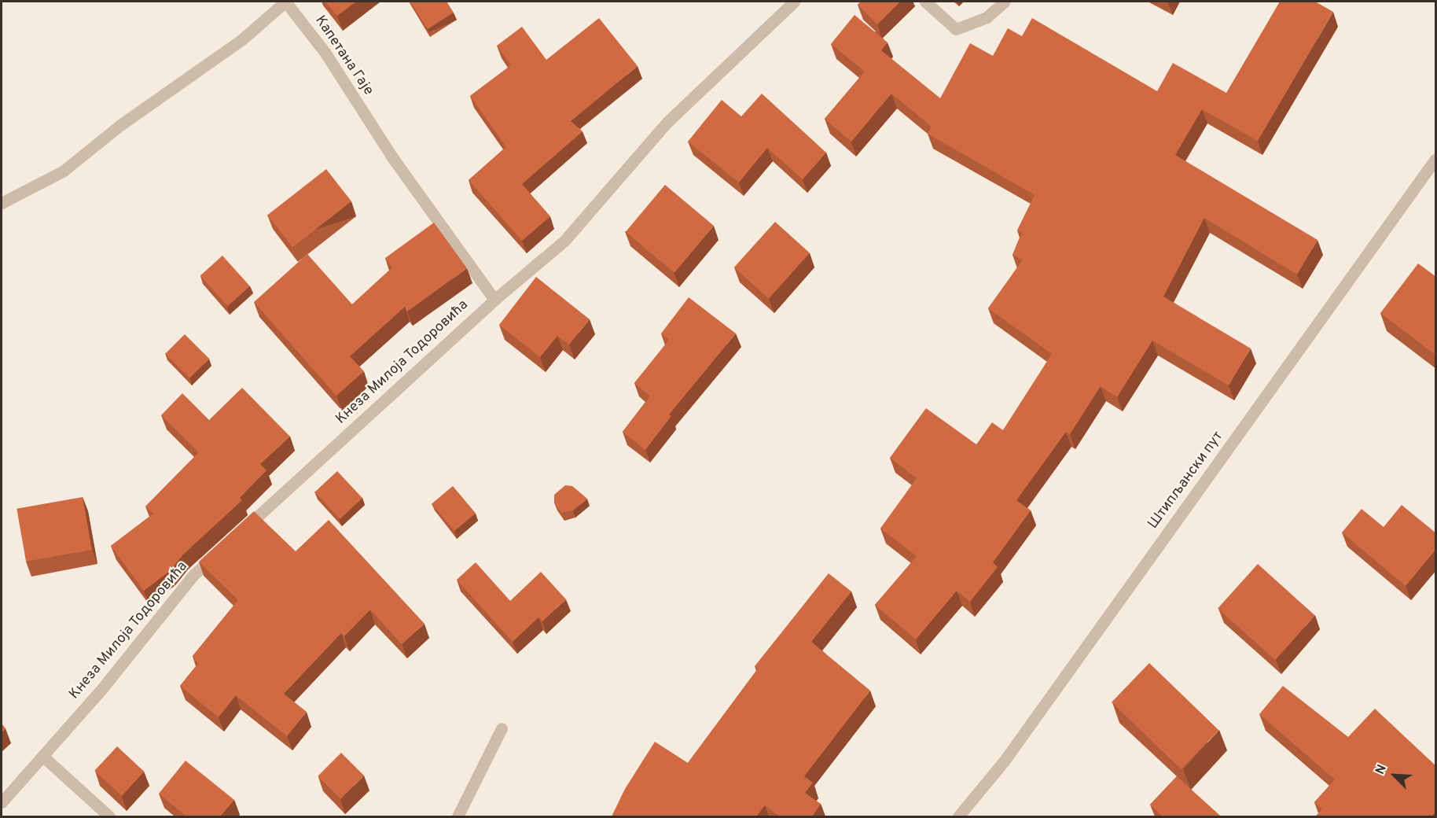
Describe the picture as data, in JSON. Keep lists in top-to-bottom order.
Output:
{
  "streets": {
    "street": ["Капетана Гаје", "Кнеза Милоја Тодоровића", "Штипљански пут"]
  },
  "crossings": [
    ["Капетана Гаје", "Кнеза Милоја Тодоровића"]
  ],
  "north": "top left"
}
